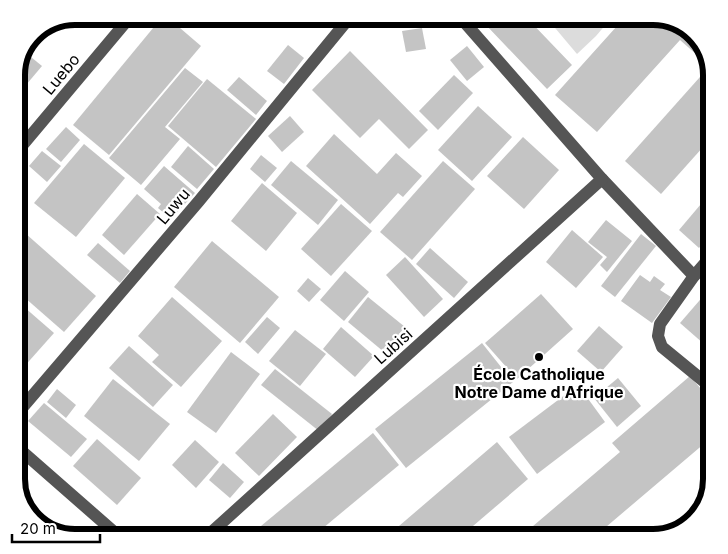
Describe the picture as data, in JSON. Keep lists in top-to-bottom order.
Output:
{
  "streets": {
    "street": ["Luebo", "Luwu", "Lubisi"]
  },
  "places": ["École Catholique Notre Dame d'Afrique"],
  "scale_bar": "20 m"
}
